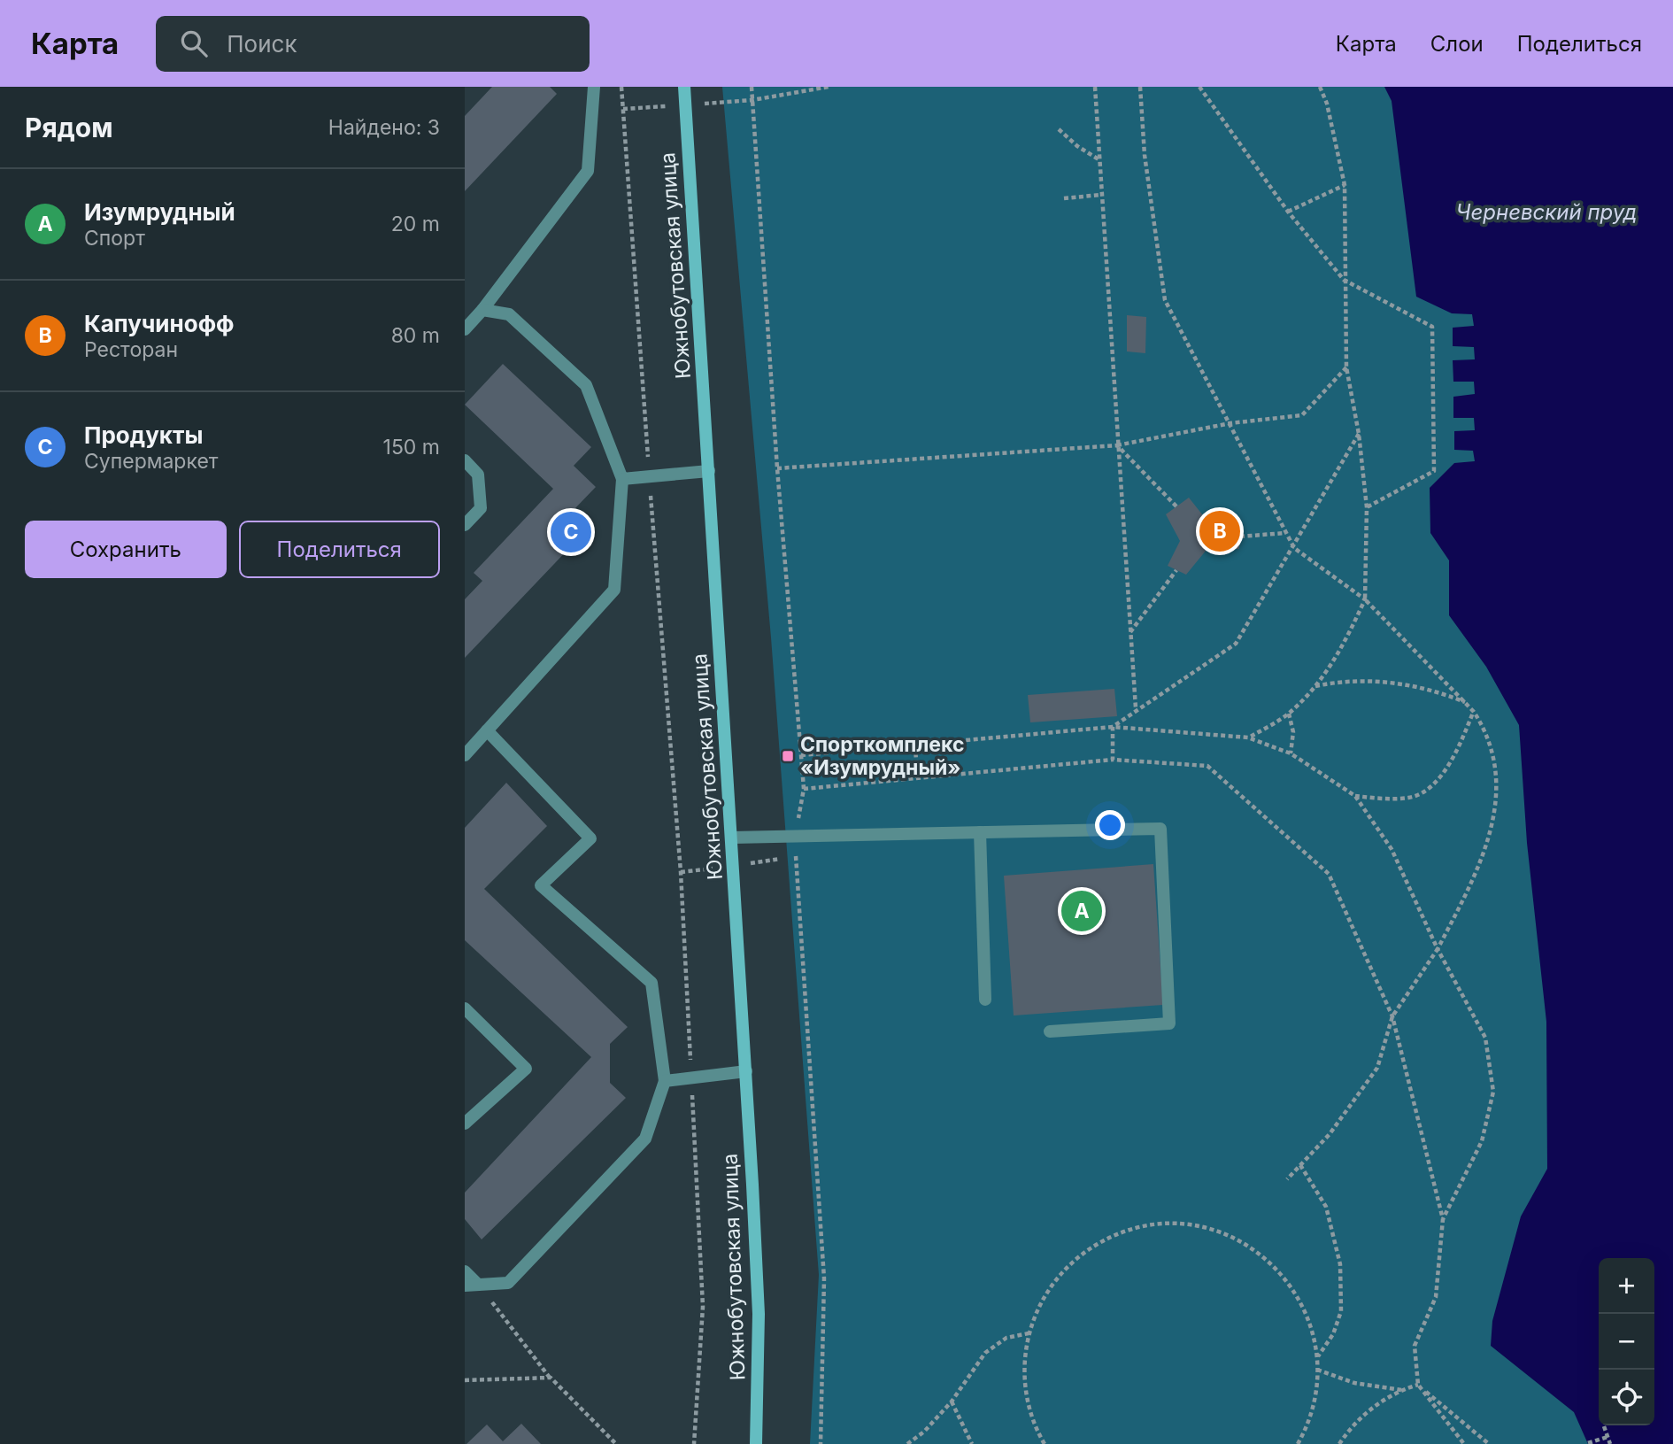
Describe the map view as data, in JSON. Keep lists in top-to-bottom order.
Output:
{
  "streets": {
    "street": ["Южнобутовская улица"]
  },
  "water": ["Черневский пруд"],
  "places": {
    "transit": ["Спорткомплекс «Изумрудный»"]
  },
  "page": {
    "header": "Карта",
    "search": "Поиск",
    "nav": ["Карта", "Слои", "Поделиться"],
    "heading": ["Рядом", "Найдено: 3"],
    "list": [
      {
        "mark": "A",
        "name": "Изумрудный",
        "note": "Спорт",
        "value": "20 m"
      },
      {
        "mark": "B",
        "name": "Капучинофф",
        "note": "Ресторан",
        "value": "80 m"
      },
      {
        "mark": "C",
        "name": "Продукты",
        "note": "Супермаркет",
        "value": "150 m"
      }
    ],
    "buttons": ["Сохранить", "Поделиться"],
    "pins": ["B", "C", "A"],
    "map_buttons": ["+", "−"]
  }
}
